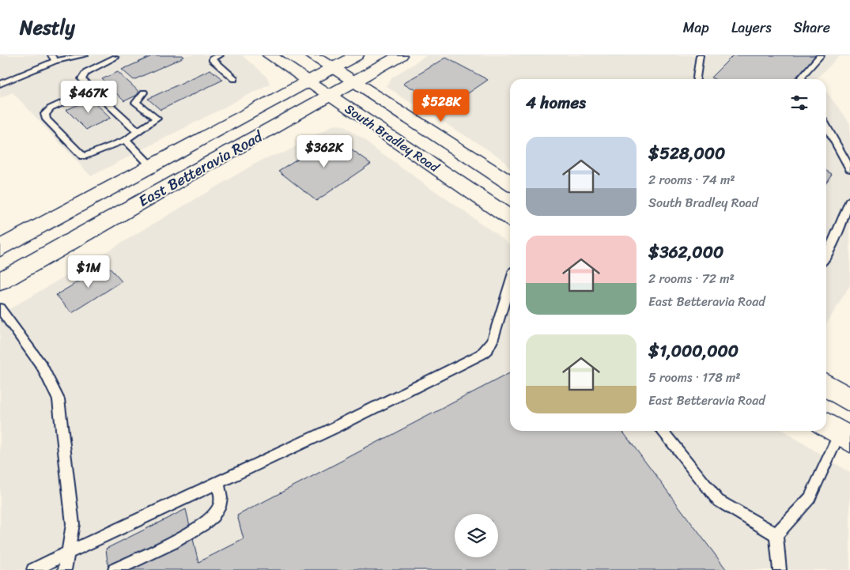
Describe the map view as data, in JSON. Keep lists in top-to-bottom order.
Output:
{
  "streets": {
    "main road": ["South Bradley Road", "East Betteravia Road"]
  },
  "crossings": [
    ["South Bradley Road", "East Betteravia Road"]
  ],
  "page": {
    "header": "Nestly",
    "nav": ["Map", "Layers", "Share"],
    "heading": "4 homes",
    "price": [
      "$467K",
      "$528K",
      "$362K",
      "$1M"
    ],
    "list": [
      {
        "name": "$528,000",
        "note": "2 rooms · 74 m² · South Bradley Road"
      },
      {
        "name": "$362,000",
        "note": "2 rooms · 72 m² · East Betteravia Road"
      },
      {
        "name": "$1,000,000",
        "note": "5 rooms · 178 m² · East Betteravia Road"
      }
    ]
  }
}
